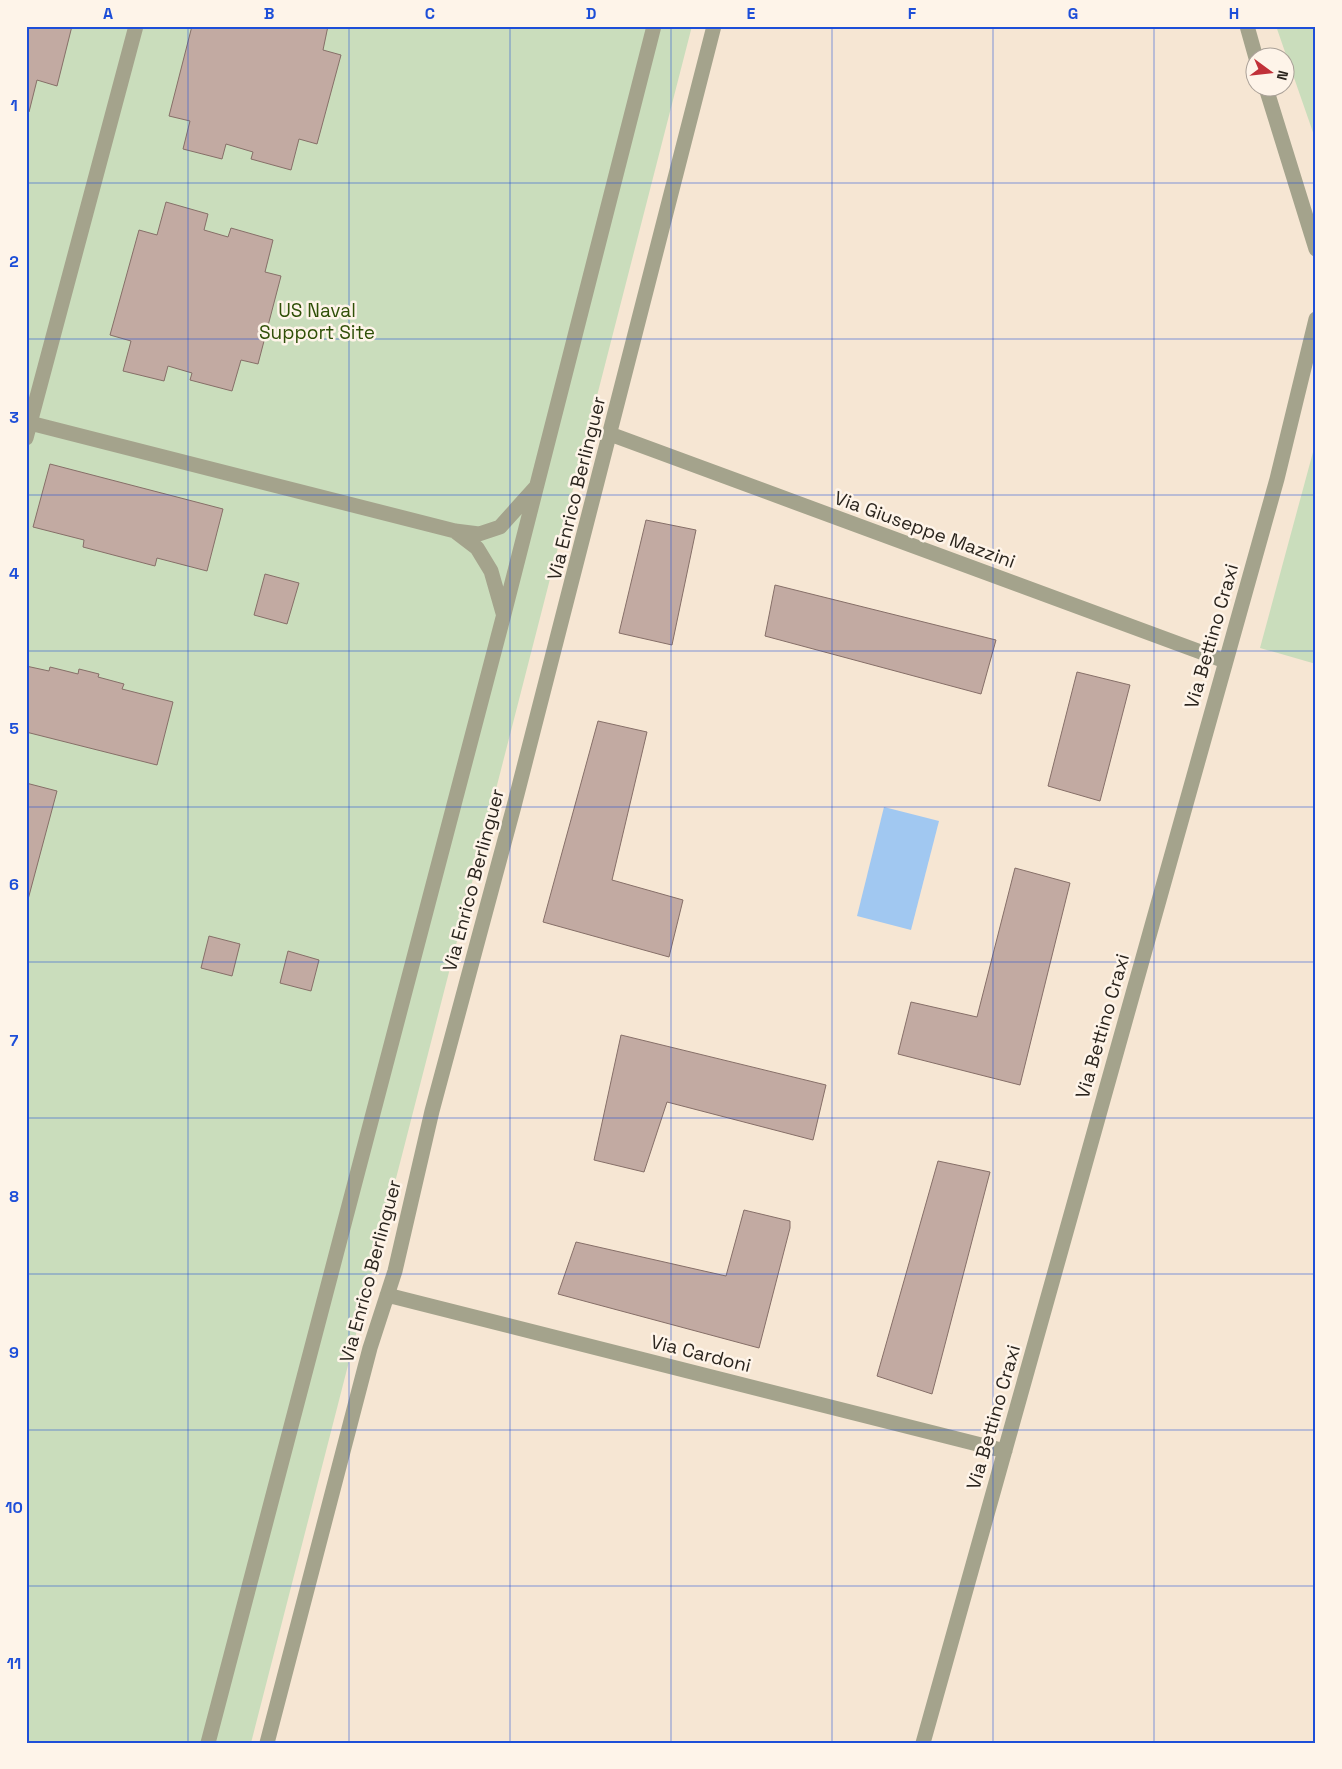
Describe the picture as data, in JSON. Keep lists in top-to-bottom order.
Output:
{
  "streets": {
    "street": [
      "Via Enrico Berlinguer",
      "Via Giuseppe Mazzini",
      "Via Bettino Craxi",
      "Via Cardoni"
    ]
  },
  "crossings": [
    ["Via Enrico Berlinguer", "Via Giuseppe Mazzini"],
    ["Via Enrico Berlinguer", "Via Cardoni"],
    ["Via Giuseppe Mazzini", "Via Bettino Craxi"],
    ["Via Bettino Craxi", "Via Cardoni"]
  ],
  "parks": ["US Naval Support Site"],
  "north": "right",
  "grid": {
    "columns": [
      "A",
      "B",
      "C",
      "D",
      "E",
      "F",
      "G",
      "H"
    ],
    "rows": [
      "1",
      "2",
      "3",
      "4",
      "5",
      "6",
      "7",
      "8",
      "9",
      "10",
      "11"
    ]
  }
}
